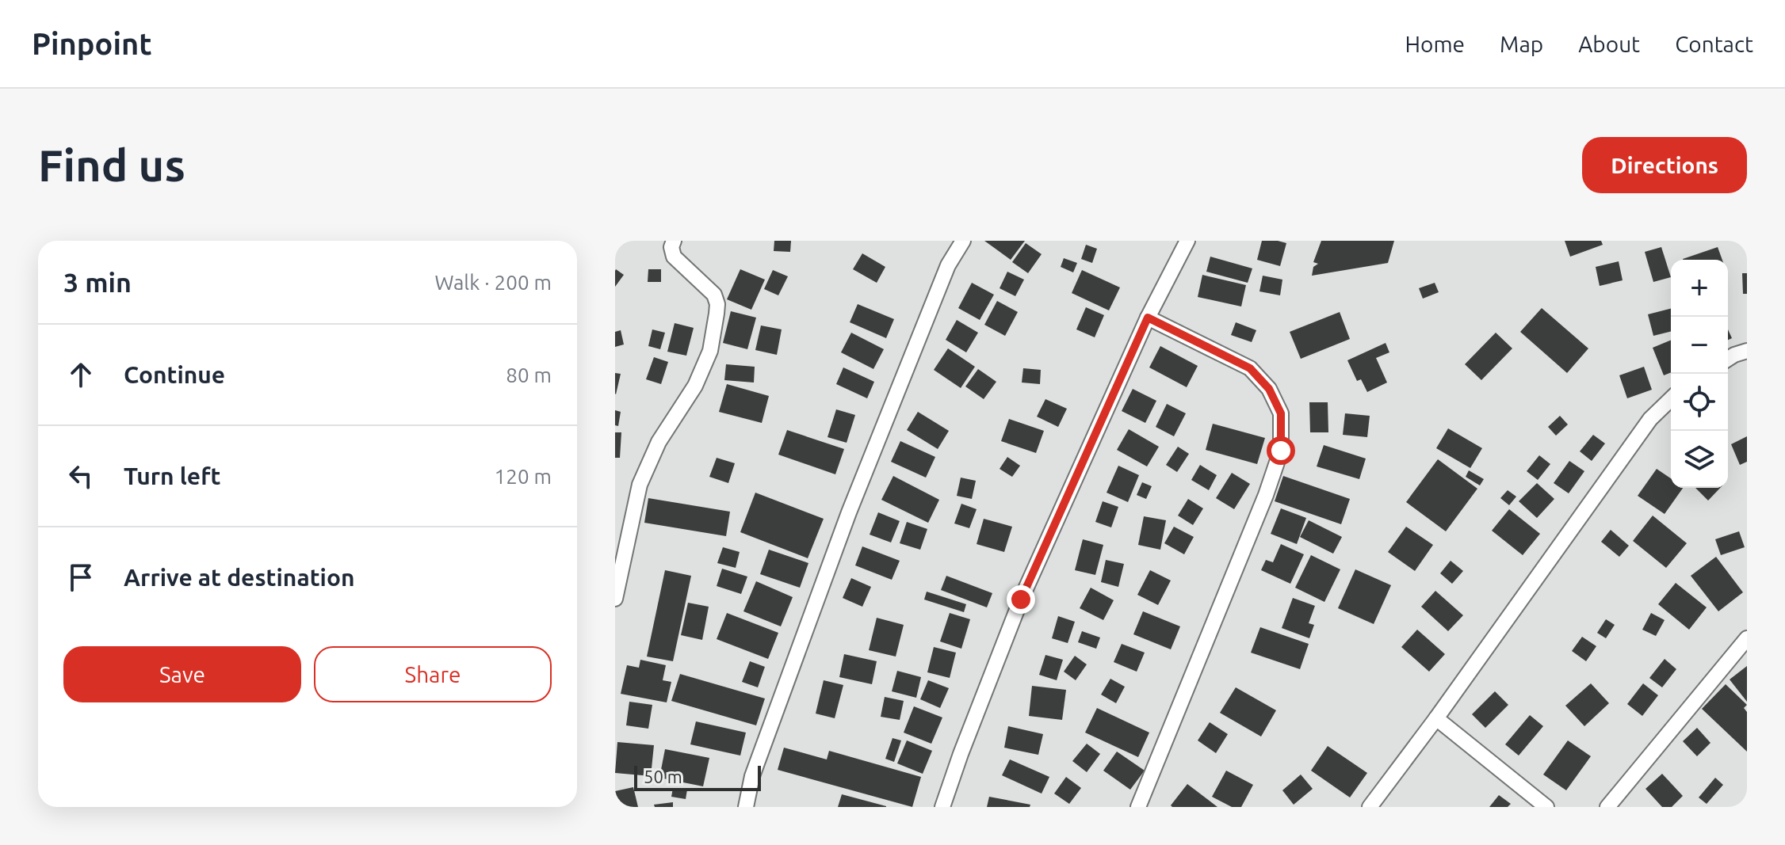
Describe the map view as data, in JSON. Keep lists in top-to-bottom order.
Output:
{
  "scale_bar": "50 m",
  "page": {
    "header": "Pinpoint",
    "nav": [
      "Home",
      "Map",
      "About",
      "Contact"
    ],
    "buttons": [
      "Directions",
      ["Save", "Share"]
    ],
    "title": "Find us",
    "heading": ["3 min", "Walk · 200 m"],
    "map_buttons": ["+", "−"],
    "list": [
      ["Continue", "80 m"],
      ["Turn left", "120 m"],
      "Arrive at destination"
    ],
    "scale": "50 m"
  }
}
